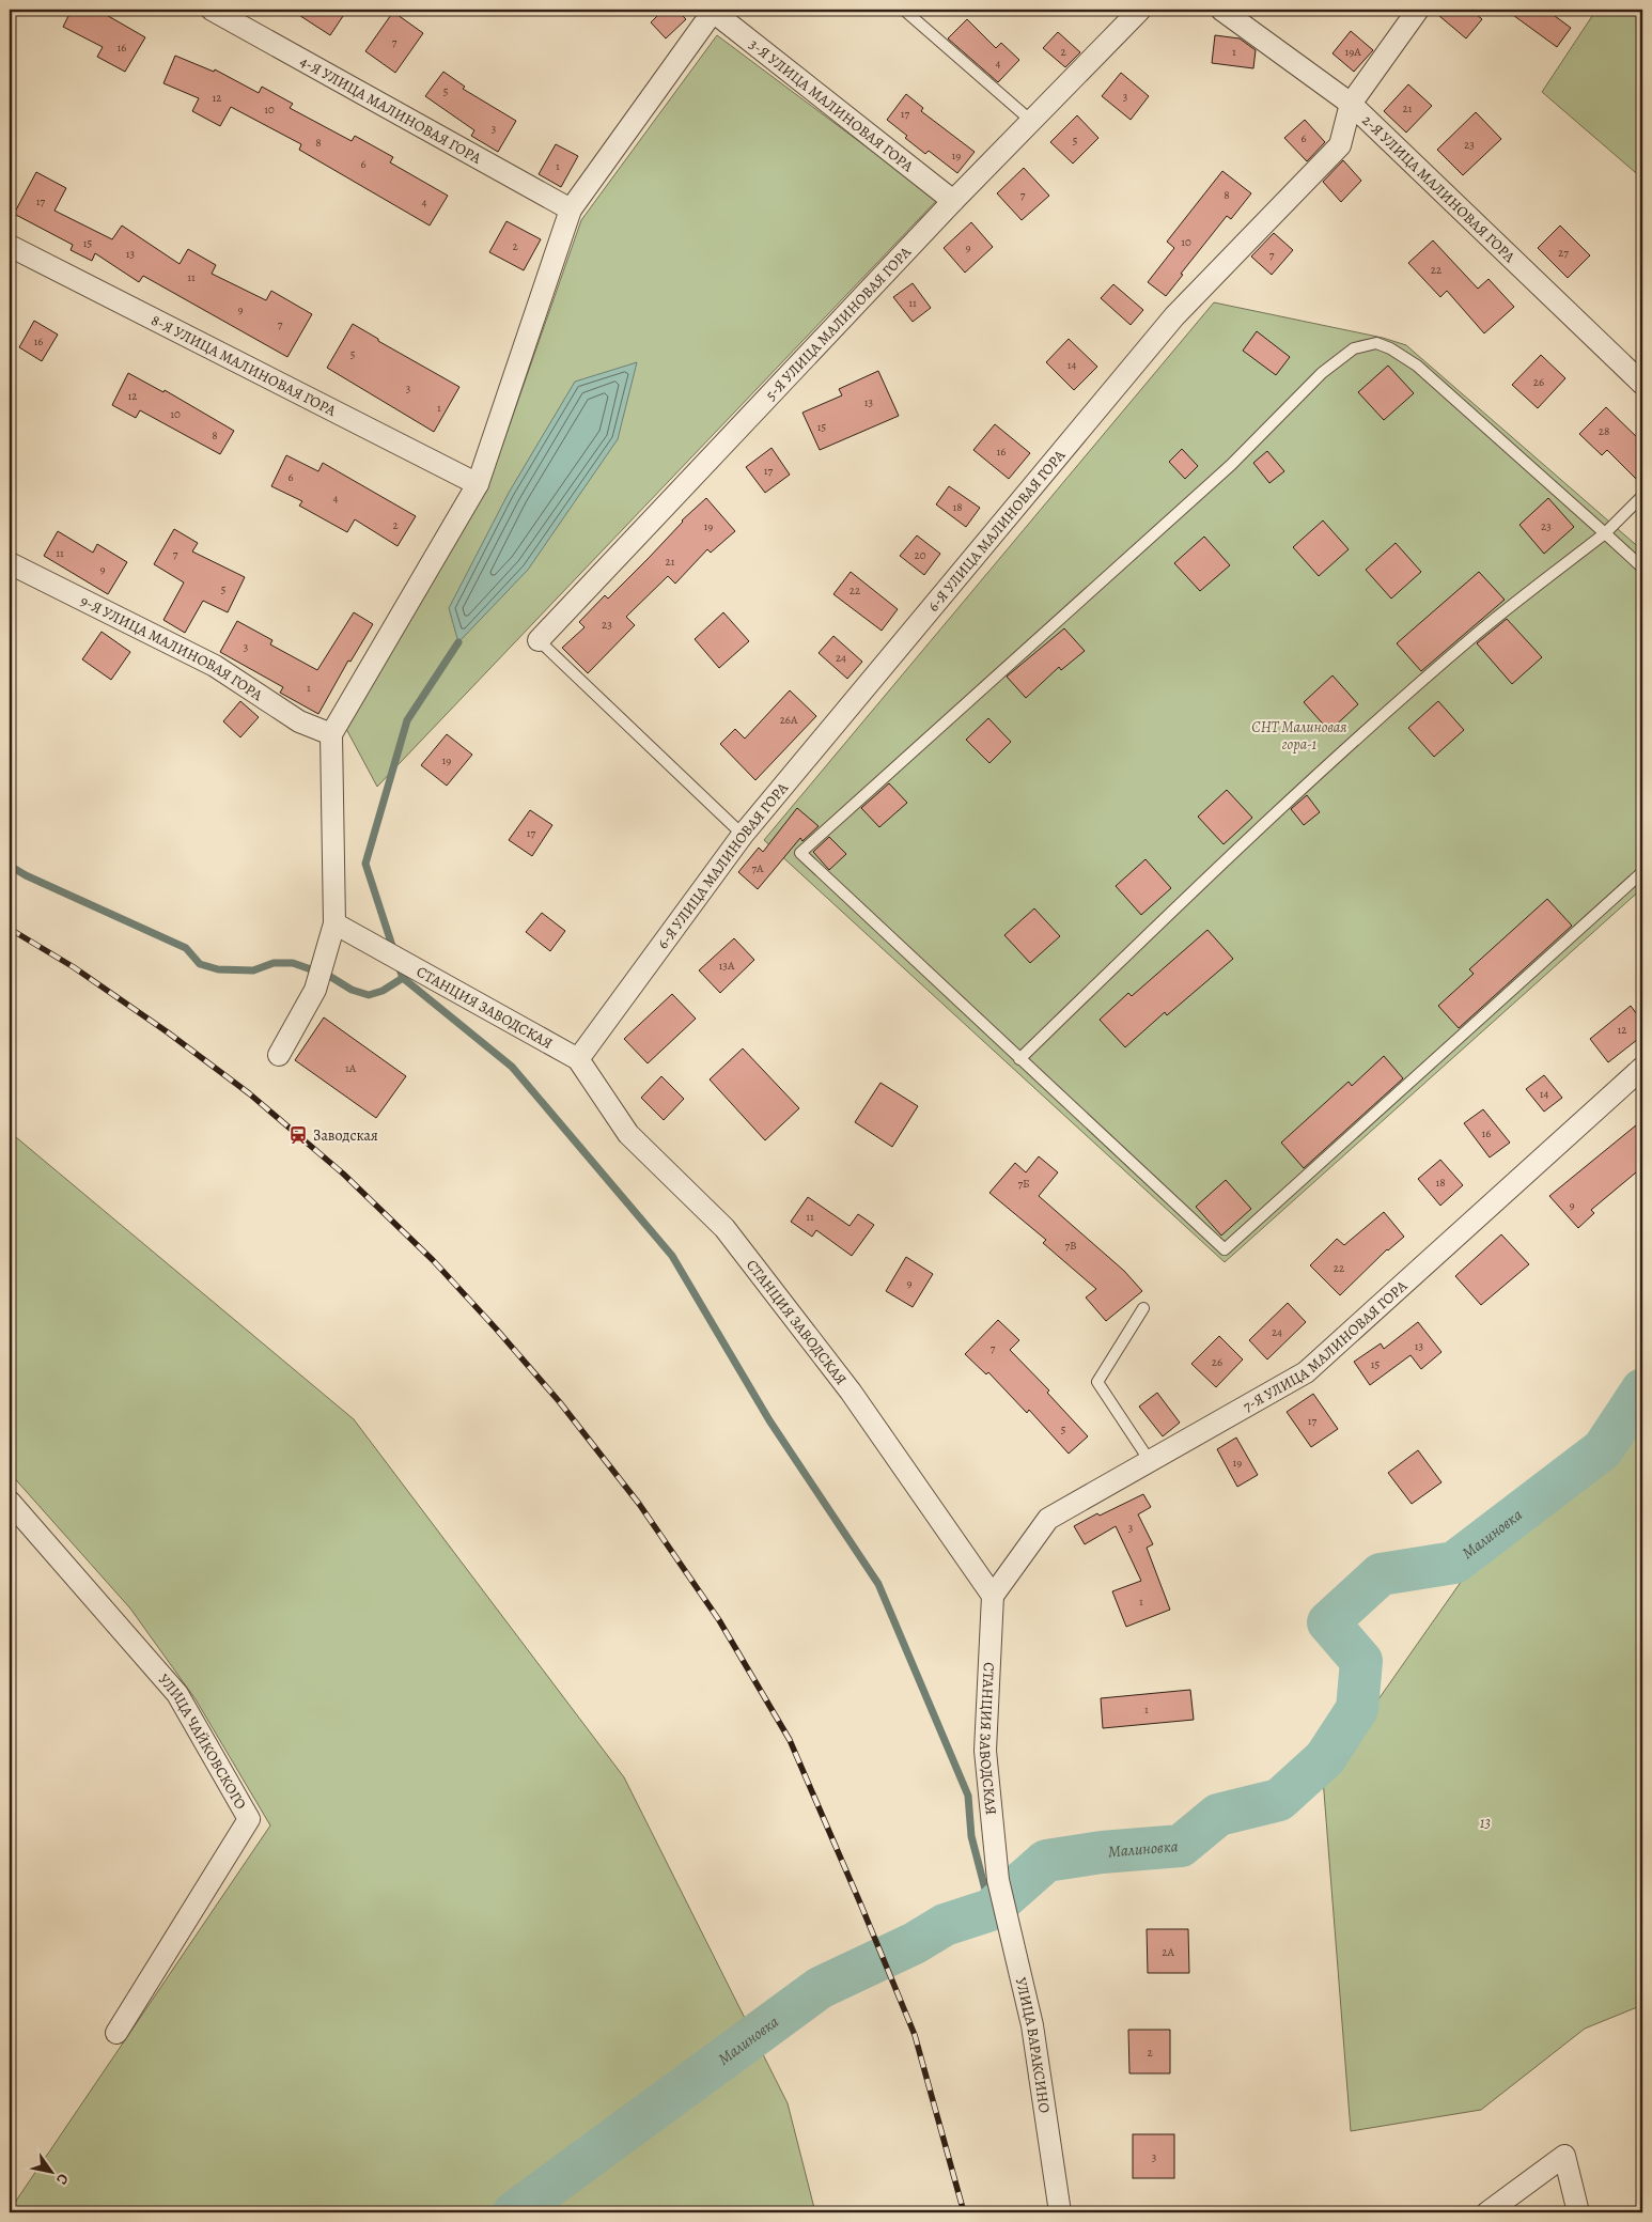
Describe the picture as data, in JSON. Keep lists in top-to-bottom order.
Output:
{
  "streets": {
    "street": [
      "3-Я УЛИЦА МАЛИНОВАЯ ГОРА",
      "4-Я УЛИЦА МАЛИНОВАЯ ГОРА",
      "2-Я УЛИЦА МАЛИНОВАЯ ГОРА",
      "5-Я УЛИЦА МАЛИНОВАЯ ГОРА",
      "8-Я УЛИЦА МАЛИНОВАЯ ГОРА",
      "6-Я УЛИЦА МАЛИНОВАЯ ГОРА",
      "9-Я УЛИЦА МАЛИНОВАЯ ГОРА",
      "СТАНЦИЯ ЗАВОДСКАЯ",
      "7-Я УЛИЦА МАЛИНОВАЯ ГОРА",
      "УЛИЦА ЧАЙКОВСКОГО",
      "УЛИЦА ВАРАКСИНО"
    ]
  },
  "crossings": [
    ["3-Я УЛИЦА МАЛИНОВАЯ ГОРА", "5-Я УЛИЦА МАЛИНОВАЯ ГОРА"],
    ["2-Я УЛИЦА МАЛИНОВАЯ ГОРА", "6-Я УЛИЦА МАЛИНОВАЯ ГОРА"],
    ["6-Я УЛИЦА МАЛИНОВАЯ ГОРА", "СТАНЦИЯ ЗАВОДСКАЯ"],
    ["СТАНЦИЯ ЗАВОДСКАЯ", "7-Я УЛИЦА МАЛИНОВАЯ ГОРА"],
    ["СТАНЦИЯ ЗАВОДСКАЯ", "УЛИЦА ВАРАКСИНО"]
  ],
  "water": ["Малиновка"],
  "parks": ["СНТ Малиновая гора-1", "13"],
  "places": {
    "station": ["Заводская"]
  },
  "house_numbers": [
    "7",
    "16",
    "2",
    "1",
    "19А",
    "4",
    "5",
    "3",
    "12",
    "21",
    "10",
    "17",
    "3",
    "6",
    "5",
    "8",
    "23",
    "19",
    "6",
    "1",
    "7",
    "8",
    "17",
    "4",
    "10",
    "15",
    "2",
    "9",
    "27",
    "13",
    "7",
    "22",
    "11",
    "11",
    "9",
    "7",
    "16",
    "5",
    "14",
    "26",
    "3",
    "12",
    "13",
    "1",
    "10",
    "15",
    "28",
    "8",
    "16",
    "17",
    "6",
    "4",
    "18",
    "2",
    "19",
    "23",
    "11",
    "7",
    "20",
    "21",
    "9",
    "5",
    "22",
    "23",
    "3",
    "24",
    "1",
    "26А",
    "19",
    "17",
    "7А",
    "13А",
    "12",
    "1А",
    "14",
    "16",
    "18",
    "7Б",
    "9",
    "11",
    "7В",
    "22",
    "9",
    "24",
    "13",
    "7",
    "26",
    "15",
    "17",
    "5",
    "19",
    "3",
    "1",
    "1",
    "2А",
    "2",
    "3"
  ],
  "north": "bottom right"
}
